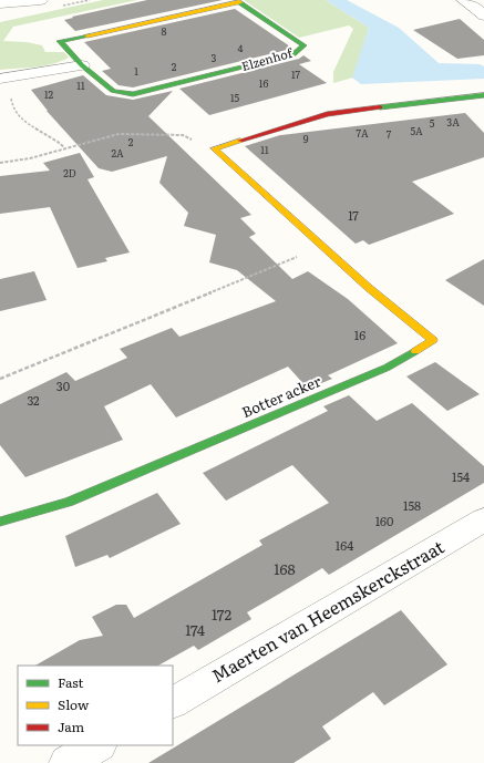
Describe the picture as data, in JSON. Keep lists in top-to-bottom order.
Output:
{
  "streets": {
    "street": ["Elzenhof", "Botter acker", "Maerten van Heemskerckstraat"]
  },
  "house_numbers": [
    "8",
    "4",
    "3",
    "2",
    "1",
    "17",
    "16",
    "11",
    "12",
    "15",
    "3A",
    "5",
    "5A",
    "7A",
    "7",
    "9",
    "2",
    "11",
    "2A",
    "2D",
    "17",
    "16",
    "30",
    "32",
    "154",
    "158",
    "160",
    "164",
    "168",
    "172",
    "174"
  ],
  "legend": ["Fast", "Slow", "Jam"]
}
